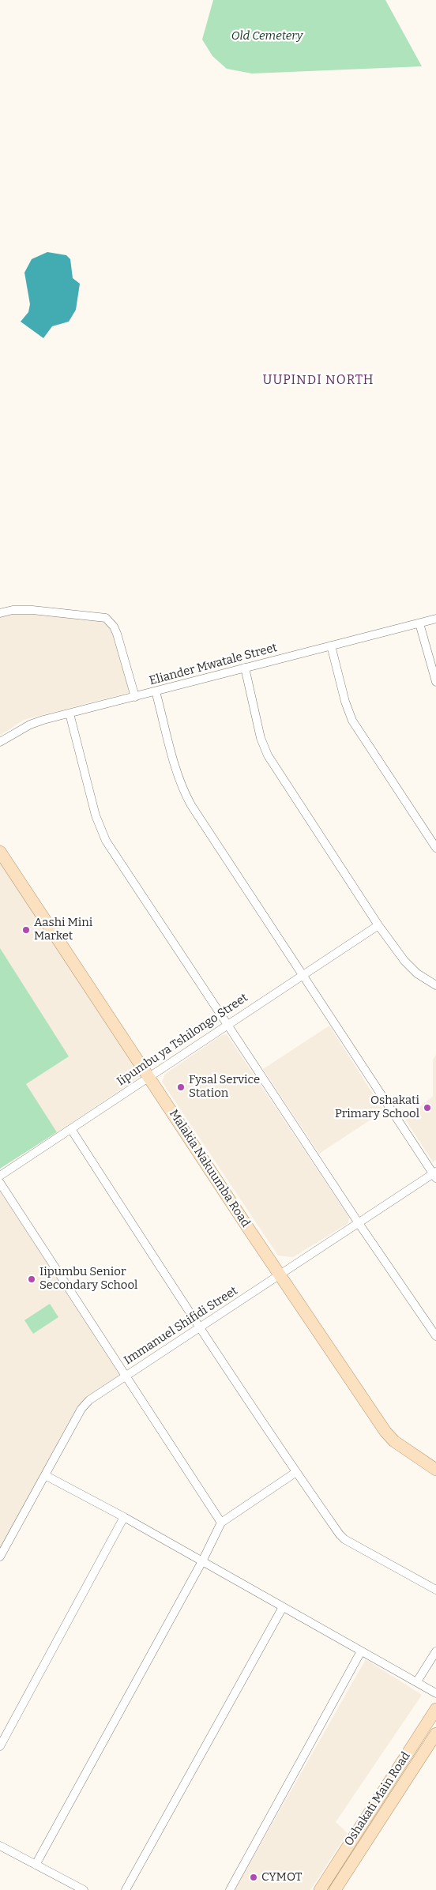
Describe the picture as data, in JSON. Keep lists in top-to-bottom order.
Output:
{
  "streets": {
    "main road": ["Malakia Nakuumba Road", "Oshakati Main Road"],
    "street": ["Eliander Mwatale Street", "Iipumbu ya Tshilongo Street", "Immanuel Shifidi Street"]
  },
  "crossings": [
    ["Iipumbu ya Tshilongo Street", "Malakia Nakuumba Road"],
    ["Malakia Nakuumba Road", "Immanuel Shifidi Street"]
  ],
  "districts": ["UUPINDI NORTH"],
  "parks": ["Old Cemetery"],
  "places": [
    "Aashi Mini Market",
    "Fysal Service Station",
    "Oshakati Primary School",
    "Iipumbu Senior Secondary School",
    "CYMOT"
  ]
}
